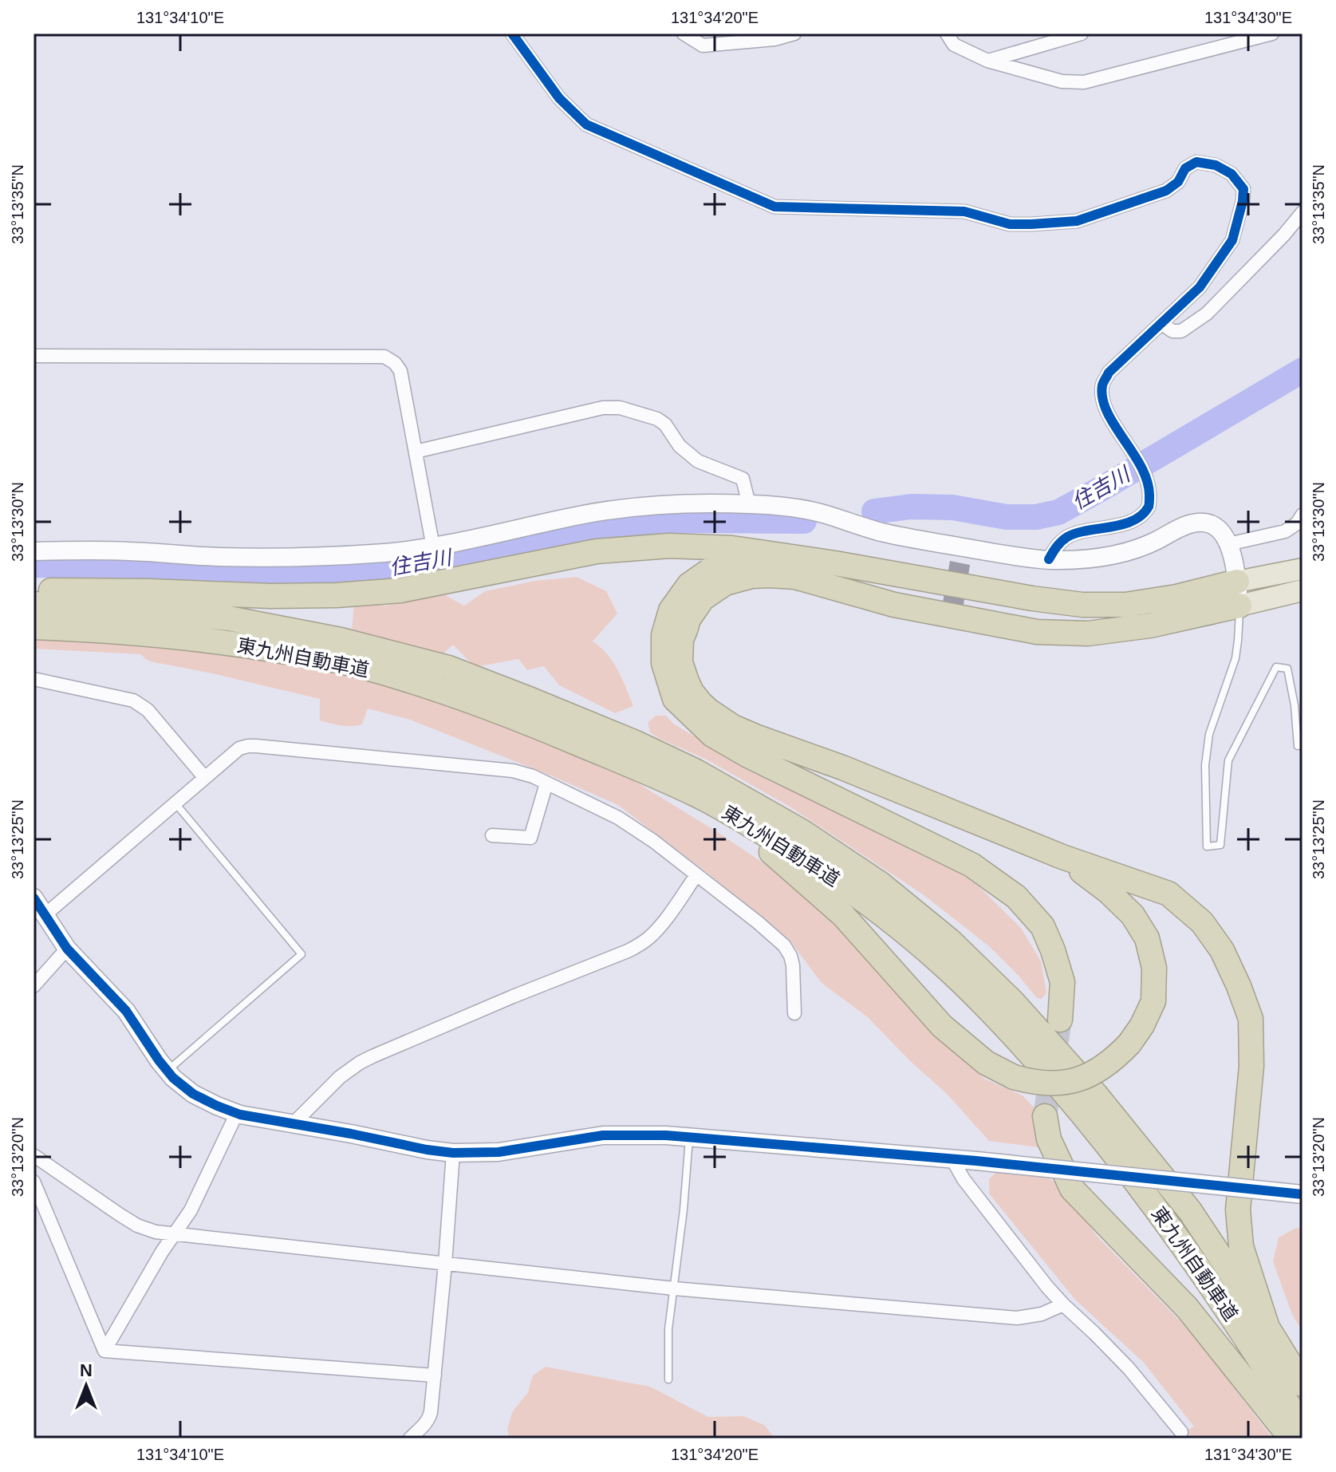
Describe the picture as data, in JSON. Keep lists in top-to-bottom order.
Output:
{
  "streets": {
    "highway": ["東九州自動車道"]
  },
  "water": ["住吉川"],
  "north": "top",
  "coordinates": [
    "131°34'10\"E",
    "131°34'20\"E",
    "131°34'30\"E",
    "33°13'35\"N",
    "33°13'30\"N",
    "33°13'25\"N",
    "33°13'20\"N"
  ]
}
